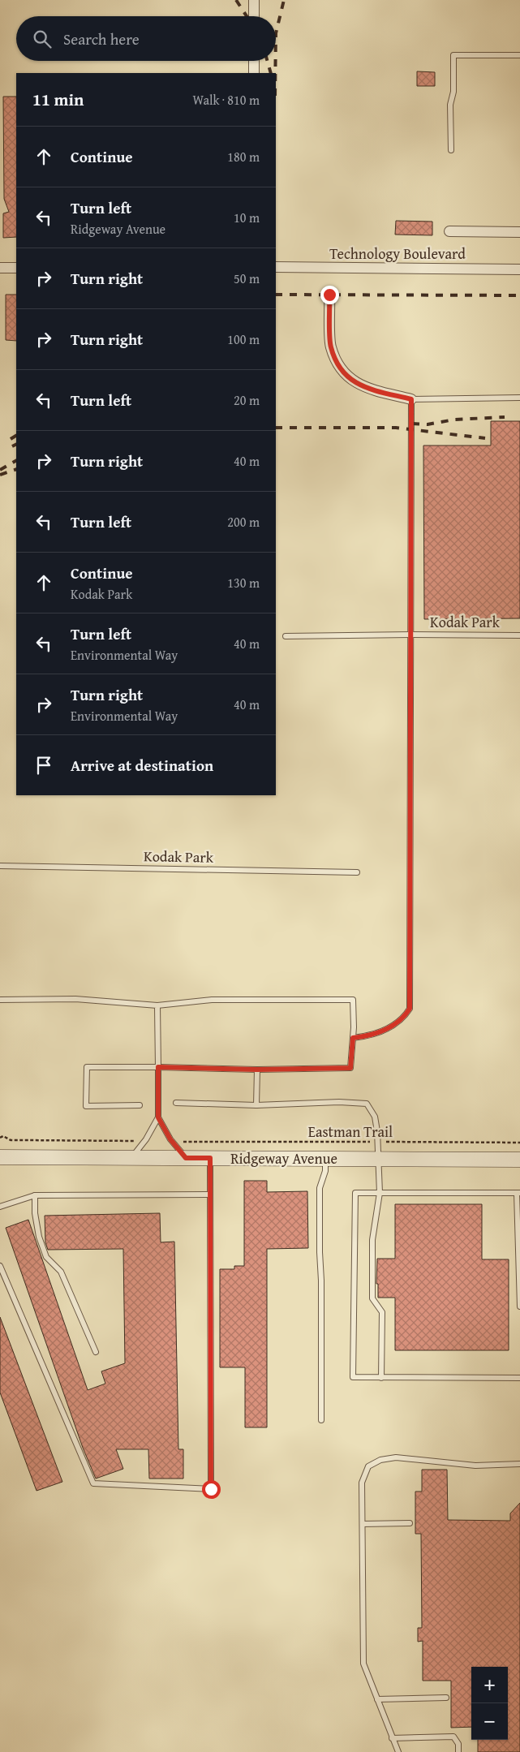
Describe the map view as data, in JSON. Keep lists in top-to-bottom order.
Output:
{
  "streets": {
    "main road": ["Ridgeway Avenue"],
    "street": ["Technology Boulevard"],
    "lane": ["Kodak Park"],
    "path": ["Eastman Trail"]
  },
  "page": {
    "search": "Search here",
    "heading": ["11 min", "Walk · 810 m"],
    "list": [
      ["Continue", "180 m"],
      ["Turn left", "Ridgeway Avenue", "10 m"],
      ["Turn right", "50 m"],
      ["Turn right", "100 m"],
      ["Turn left", "20 m"],
      ["Turn right", "40 m"],
      ["Turn left", "200 m"],
      ["Continue", "Kodak Park", "130 m"],
      ["Turn left", "Environmental Way", "40 m"],
      ["Turn right", "Environmental Way", "40 m"],
      "Arrive at destination"
    ],
    "map_buttons": ["+", "−"]
  }
}
